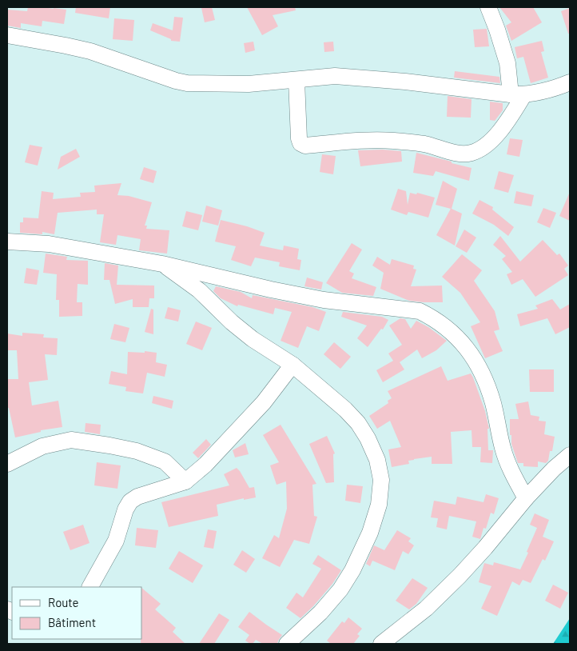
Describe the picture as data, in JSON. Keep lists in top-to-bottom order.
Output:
{
  "legend": ["Route", "Bâtiment"]
}
